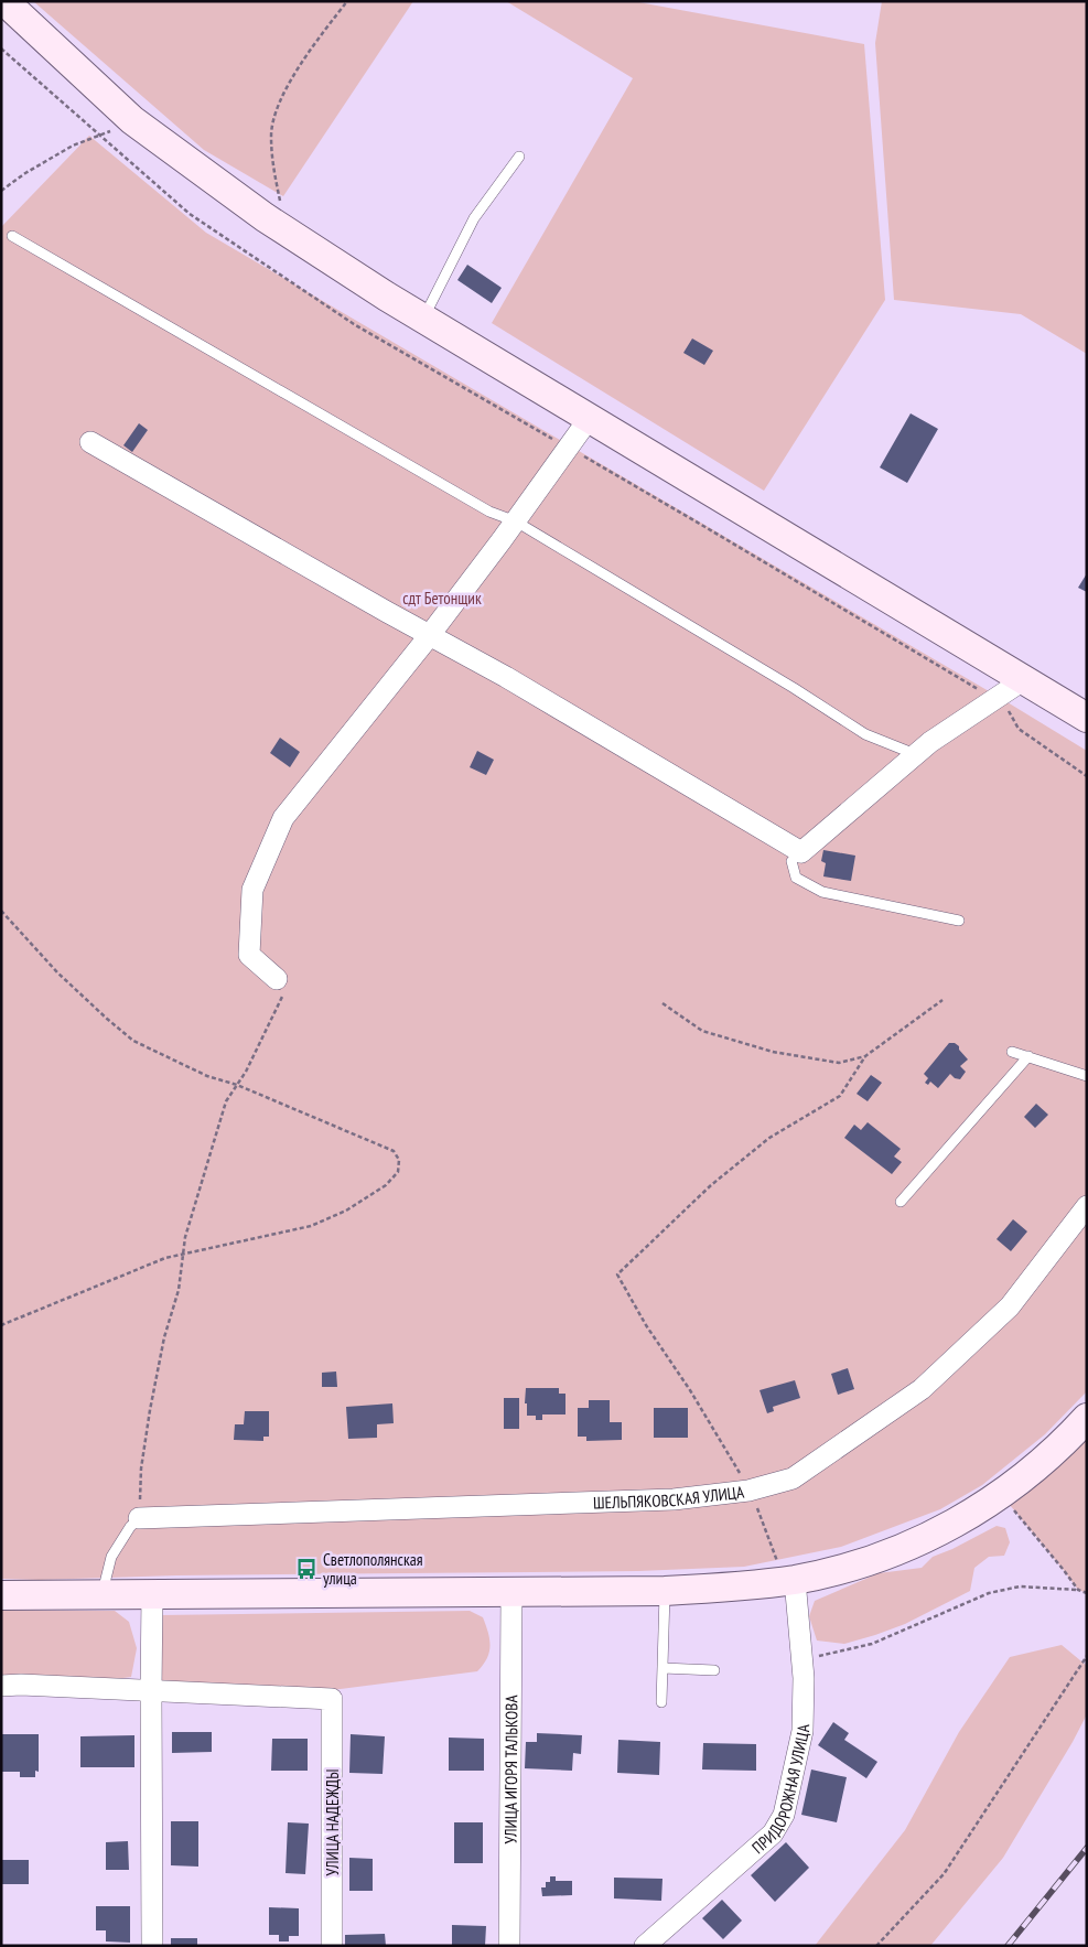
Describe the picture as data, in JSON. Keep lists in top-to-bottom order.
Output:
{
  "streets": {
    "street": [
      "ШЕЛЬПЯКОВСКАЯ УЛИЦА",
      "УЛИЦА ИГОРЯ ТАЛЬКОВА",
      "ПРИДОРОЖНАЯ УЛИЦА",
      "УЛИЦА НАДЕЖДЫ"
    ]
  },
  "parks": ["сдт Бетонщик"],
  "places": {
    "bus stop": ["Светлополянская улица"]
  }
}
